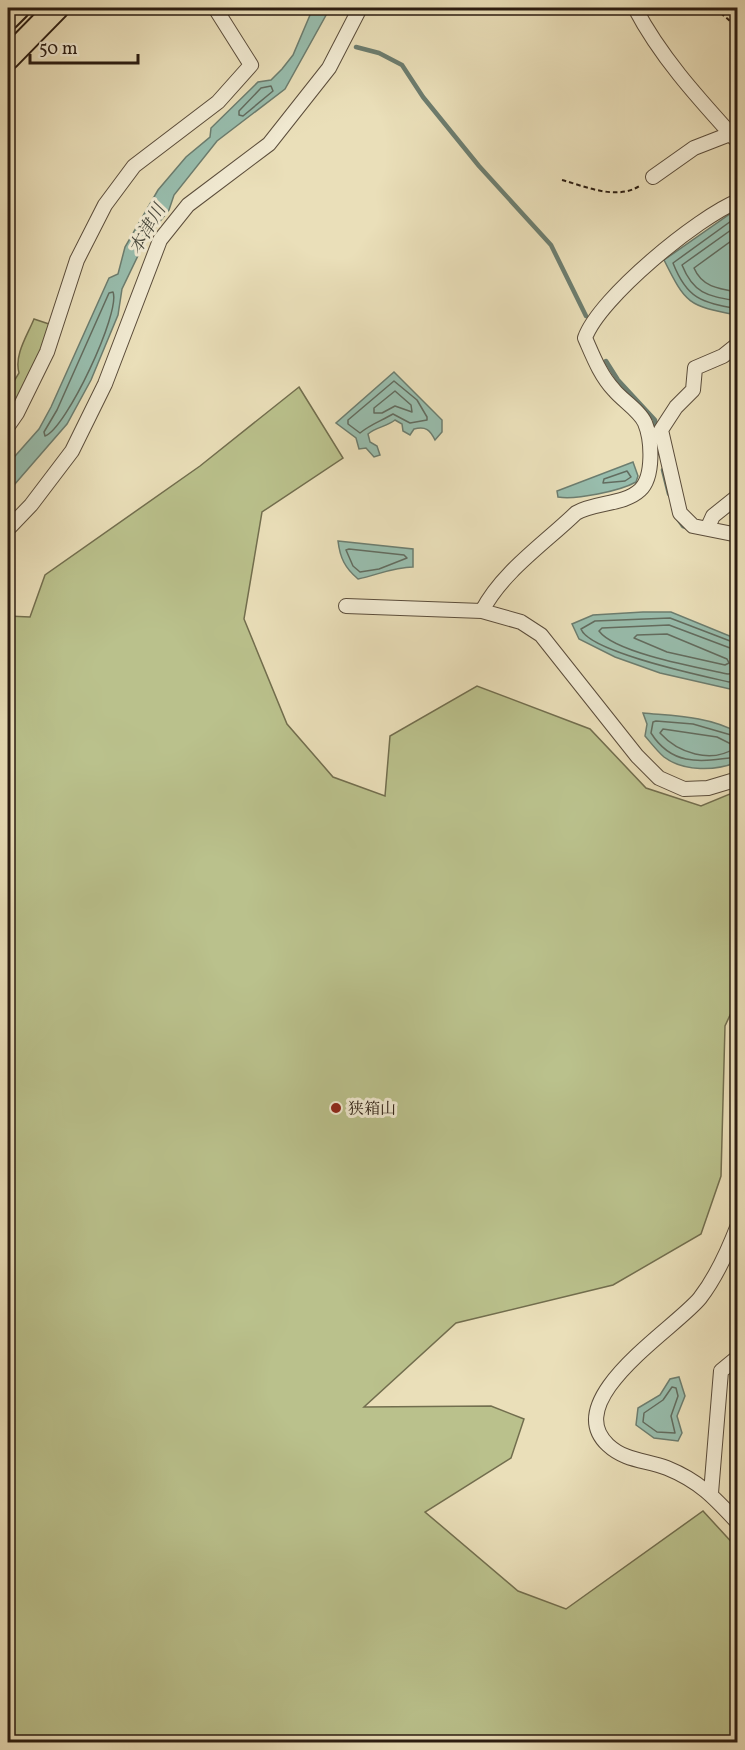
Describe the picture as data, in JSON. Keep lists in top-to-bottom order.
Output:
{
  "water": ["本津川"],
  "places": ["狭箱山"],
  "scale_bar": "50 m"
}
